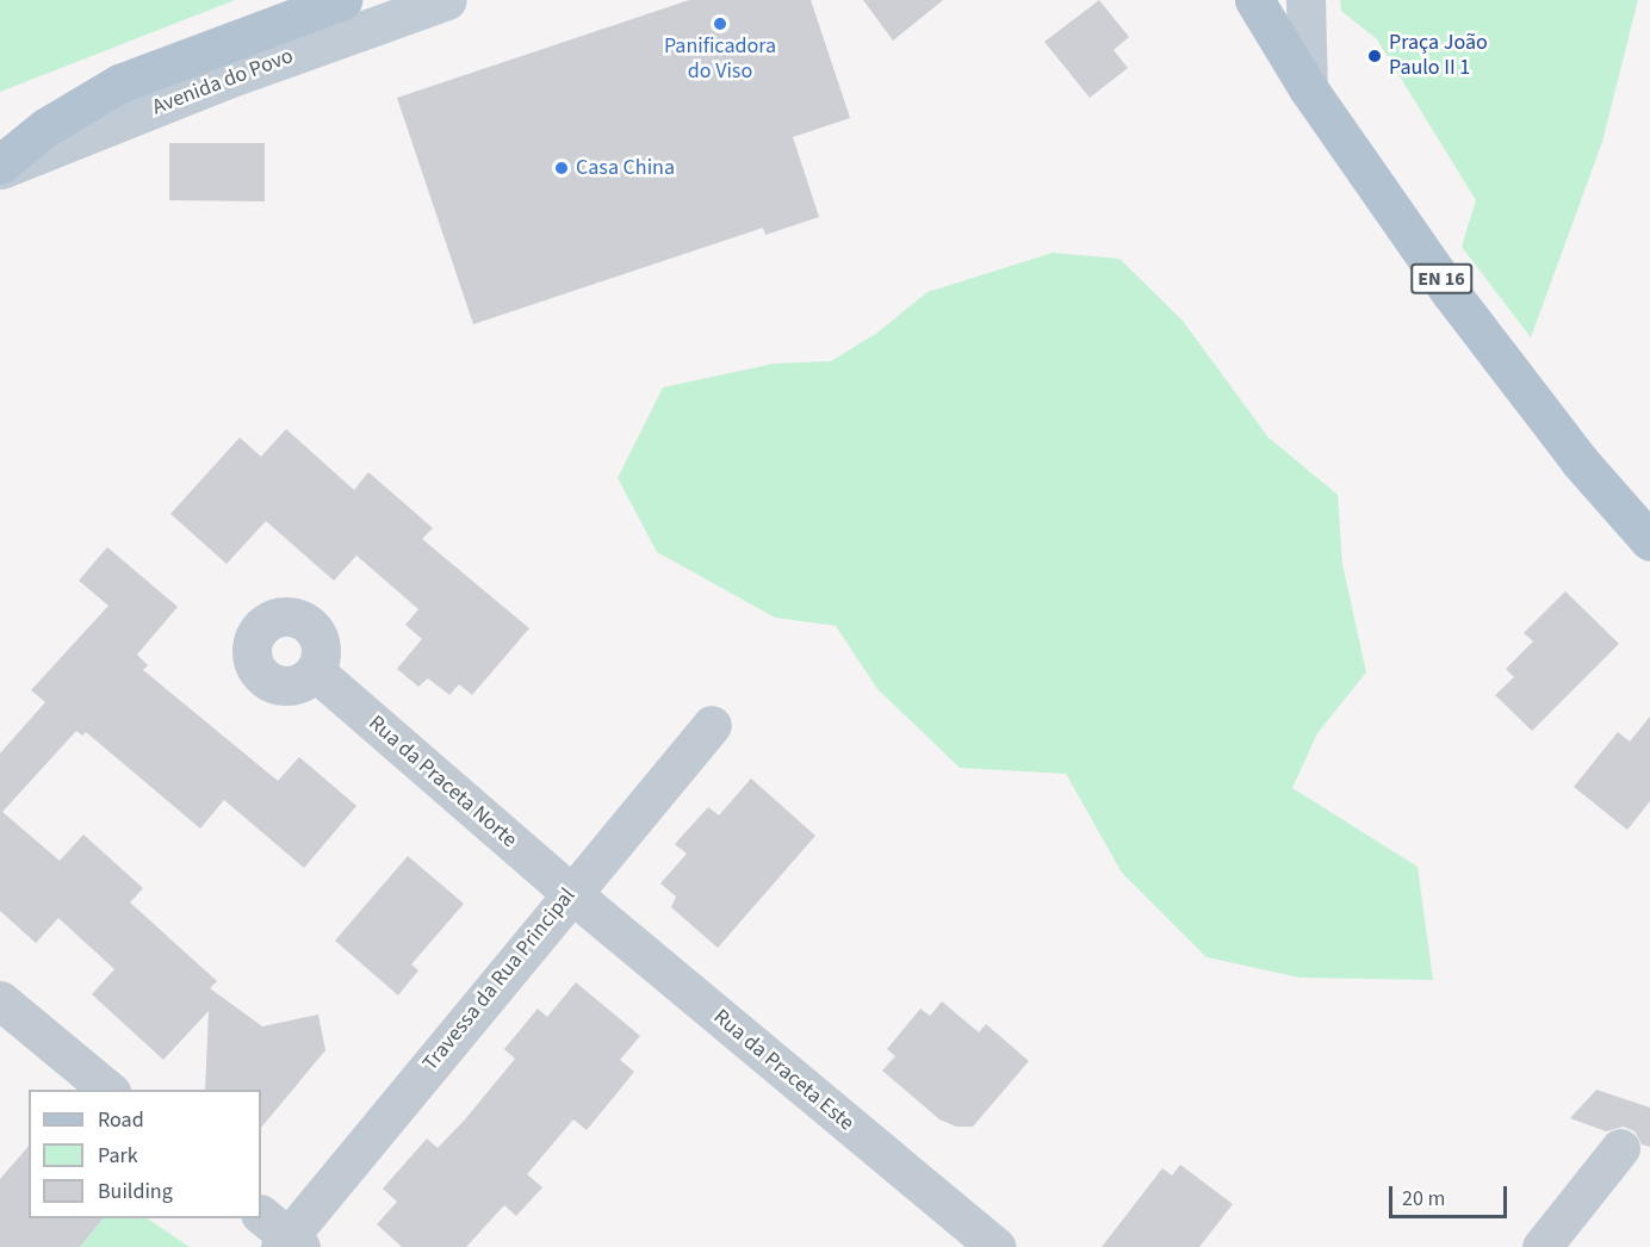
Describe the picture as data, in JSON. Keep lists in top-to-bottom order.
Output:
{
  "streets": {
    "main road": ["EN 16"],
    "street": [
      "Avenida do Povo",
      "Rua da Praceta Norte",
      "Travessa da Rua Principal",
      "Rua da Praceta Este"
    ]
  },
  "crossings": [
    ["Rua da Praceta Norte", "Travessa da Rua Principal"],
    ["Rua da Praceta Norte", "Rua da Praceta Este"],
    ["Travessa da Rua Principal", "Rua da Praceta Este"]
  ],
  "places": ["Panificadora do Viso", "Praça João Paulo II 1", "Casa China"],
  "legend": ["Road", "Park", "Building"],
  "scale_bar": "20 m"
}
